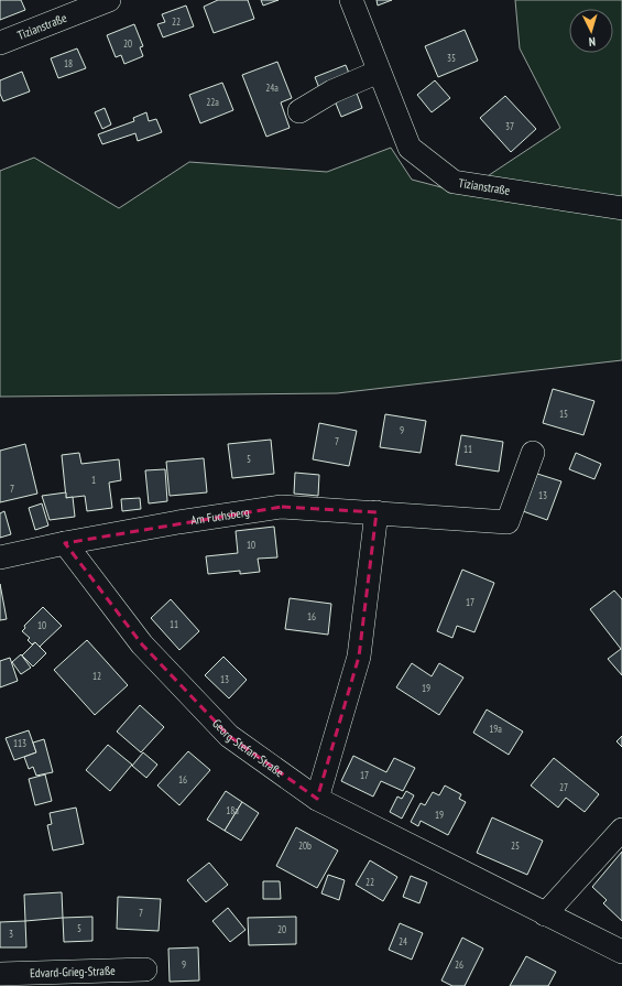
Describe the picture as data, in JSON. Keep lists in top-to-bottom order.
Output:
{
  "streets": {
    "street": [
      "Tizianstraße",
      "Am Fuchsberg",
      "Georg-Stefan-Straße",
      "Edvard-Grieg-Straße"
    ]
  },
  "crossings": [
    ["Am Fuchsberg", "Georg-Stefan-Straße"]
  ],
  "house_numbers": [
    "22",
    "20",
    "35",
    "18",
    "24a",
    "22a",
    "37",
    "15",
    "9",
    "7",
    "11",
    "5",
    "1",
    "7",
    "13",
    "10",
    "17",
    "16",
    "11",
    "10",
    "12",
    "13",
    "19",
    "19a",
    "113",
    "17",
    "16",
    "27",
    "18a",
    "19",
    "20b",
    "25",
    "22",
    "7",
    "5",
    "20",
    "3",
    "24",
    "9",
    "26"
  ],
  "north": "bottom"
}
